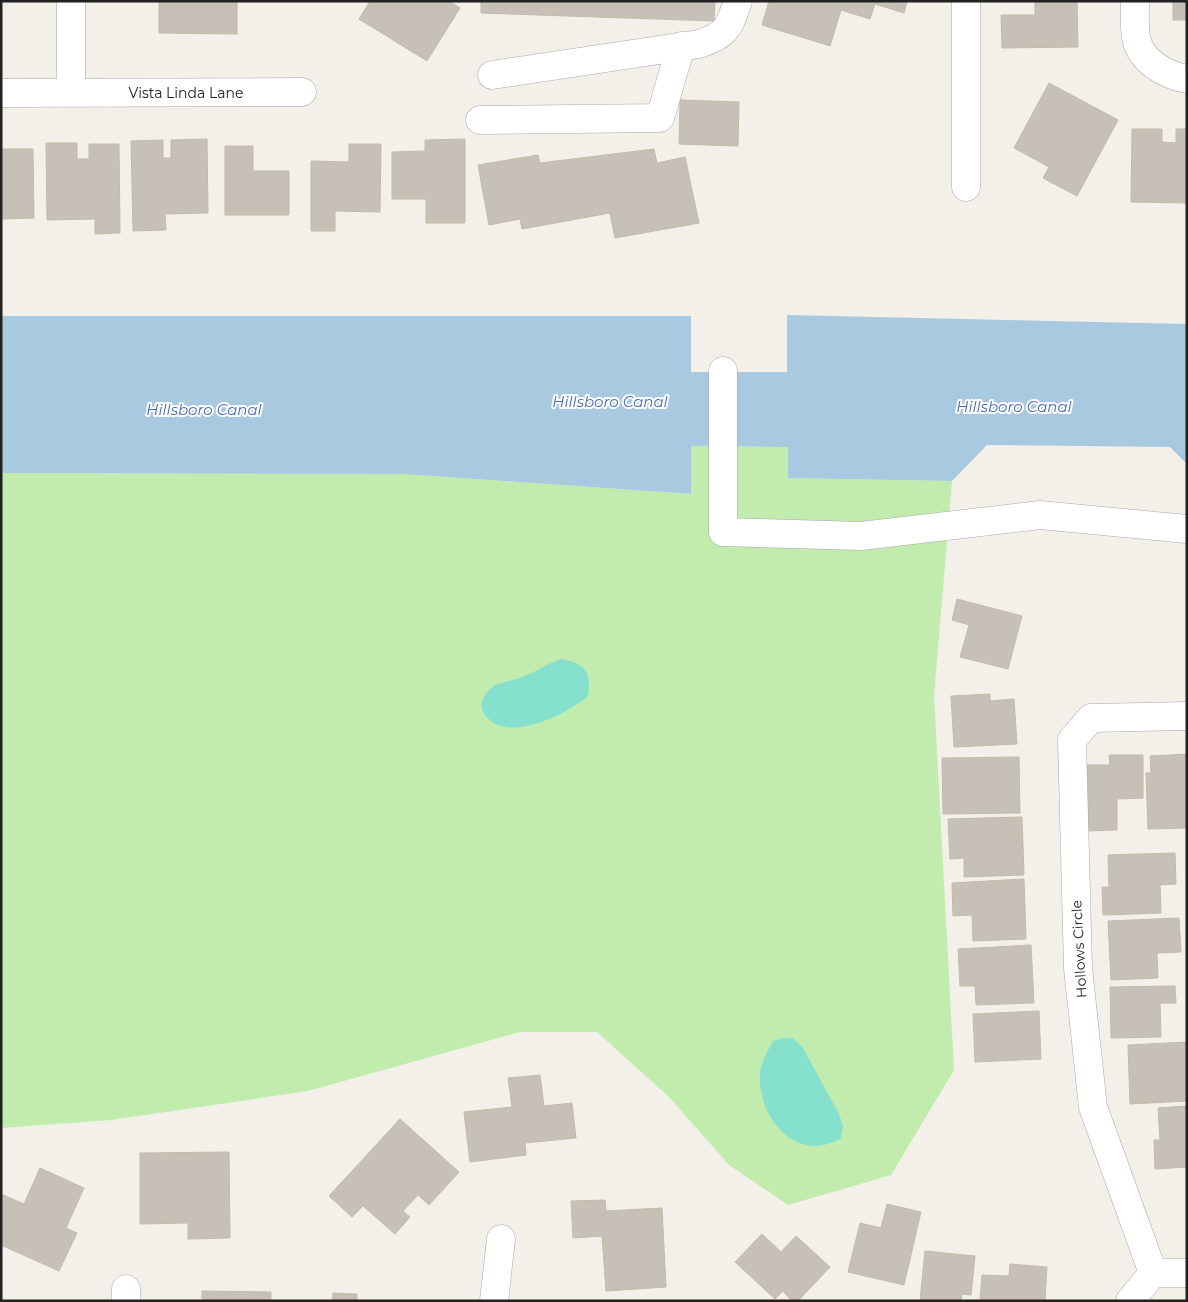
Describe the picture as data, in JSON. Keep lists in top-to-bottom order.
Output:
{
  "streets": {
    "street": ["Vista Linda Lane", "Hollows Circle"]
  },
  "water": ["Hillsboro Canal"]
}
